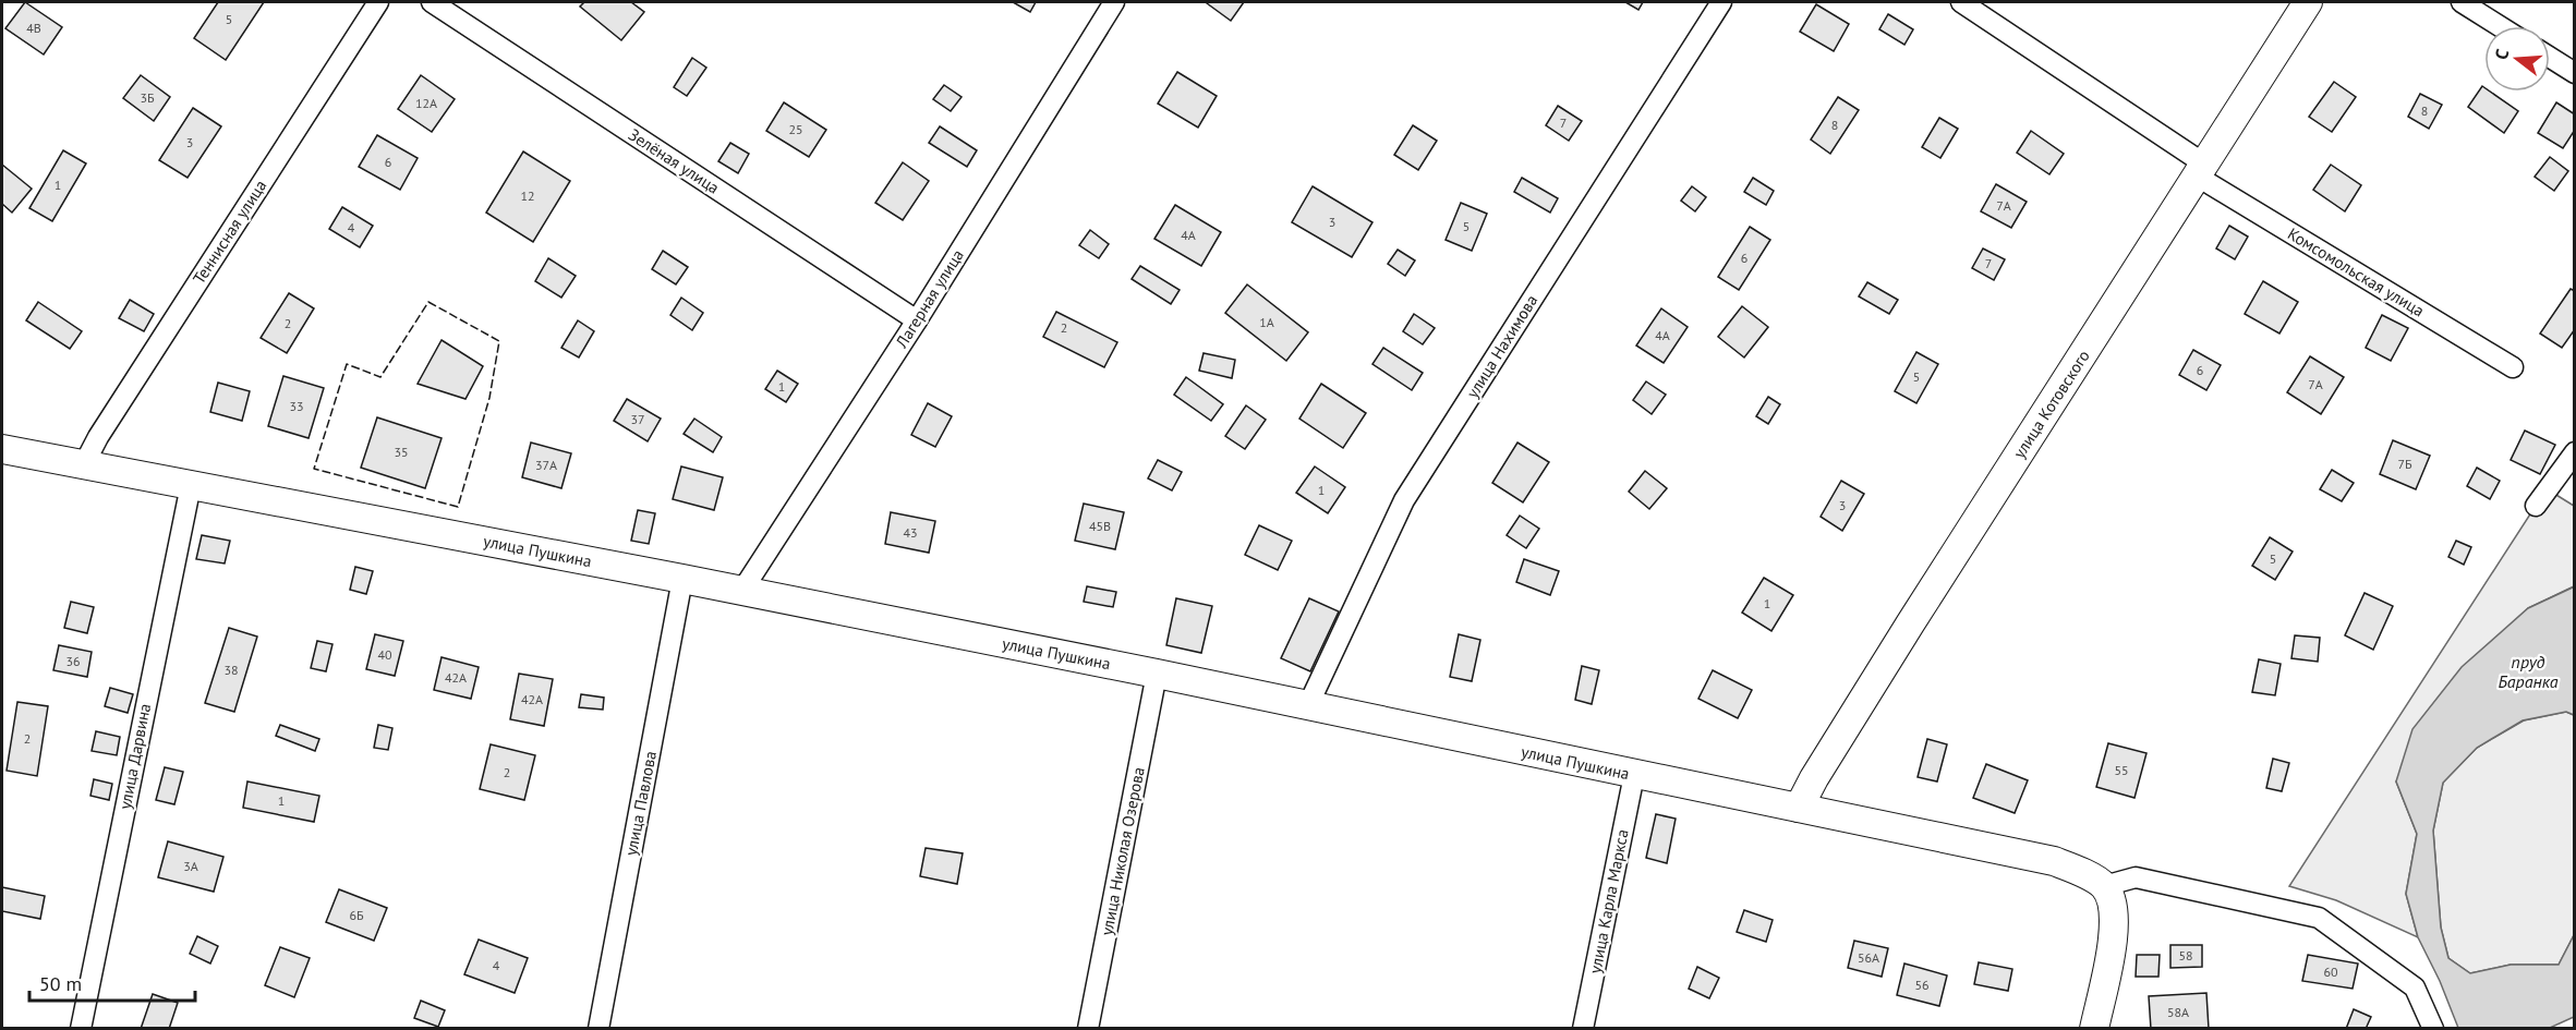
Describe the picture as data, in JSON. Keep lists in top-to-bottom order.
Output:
{
  "streets": {
    "main road": ["улица Котовского", "улица Пушкина"],
    "street": [
      "Зелёная улица",
      "Теннисная улица",
      "Комсомольская улица",
      "Лагерная улица",
      "улица Нахимова",
      "улица Дарвина",
      "улица Павлова",
      "улица Николая Озерова",
      "улица Карла Маркса"
    ]
  },
  "crossings": [
    ["Зелёная улица", "Лагерная улица"],
    ["Теннисная улица", "улица Пушкина"],
    ["Комсомольская улица", "улица Котовского"],
    ["Лагерная улица", "улица Пушкина"],
    ["улица Нахимова", "улица Пушкина"],
    ["улица Котовского", "улица Пушкина"],
    ["улица Пушкина", "улица Дарвина"],
    ["улица Пушкина", "улица Павлова"],
    ["улица Пушкина", "улица Николая Озерова"],
    ["улица Пушкина", "улица Карла Маркса"]
  ],
  "water": ["пруд Баранка"],
  "house_numbers": [
    "5",
    "4В",
    "3Б",
    "12А",
    "8",
    "7",
    "8",
    "25",
    "3",
    "6",
    "1",
    "12",
    "7А",
    "3",
    "5",
    "4",
    "4А",
    "6",
    "7",
    "1А",
    "2",
    "2",
    "4А",
    "6",
    "5",
    "7А",
    "1",
    "33",
    "37",
    "35",
    "7Б",
    "37А",
    "1",
    "3",
    "45В",
    "43",
    "5",
    "1",
    "40",
    "36",
    "38",
    "42А",
    "42А",
    "2",
    "55",
    "2",
    "1",
    "3А",
    "6Б",
    "58",
    "56А",
    "4",
    "60",
    "56",
    "58А"
  ],
  "scale_bar": "50 m",
  "north": "left"
}
